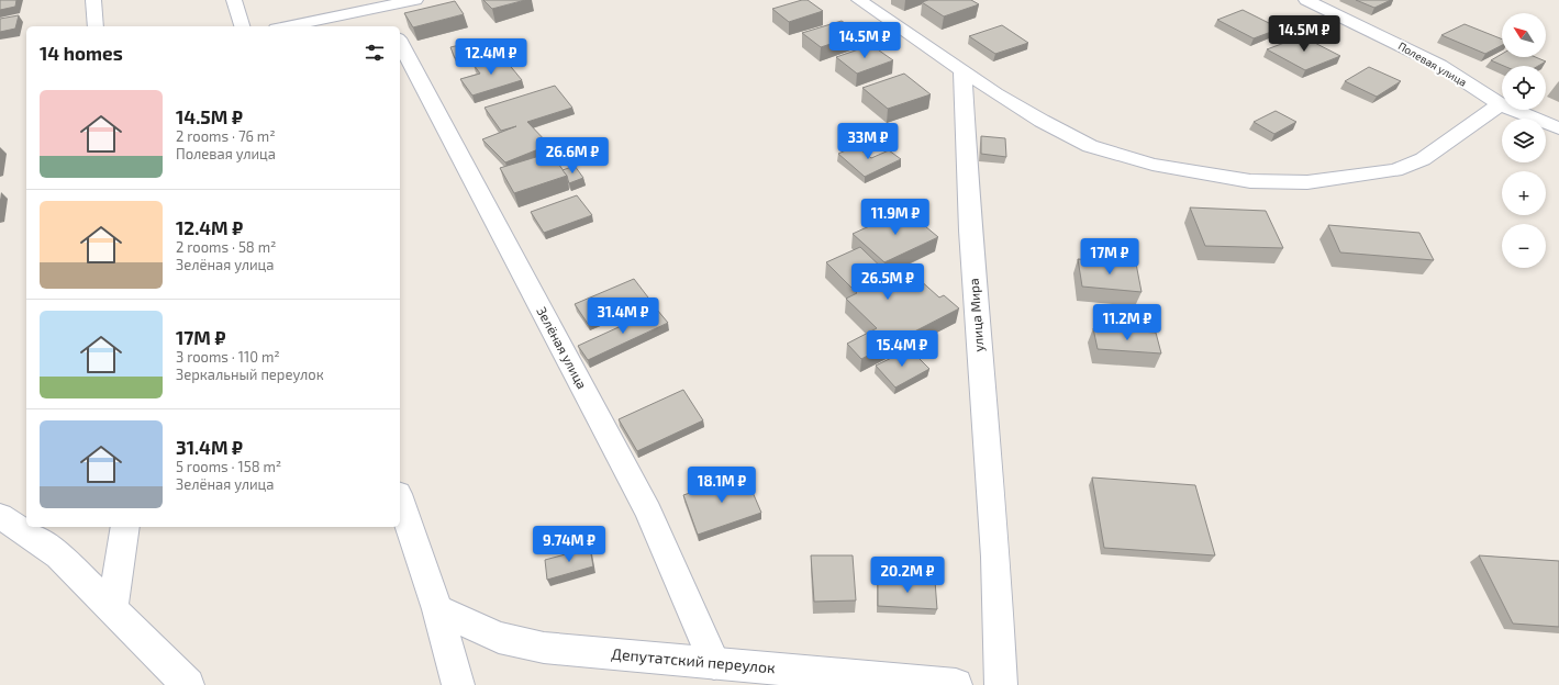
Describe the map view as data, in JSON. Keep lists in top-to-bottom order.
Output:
{
  "streets": {
    "street": [
      "Полевая улица",
      "улица Мира",
      "Зелёная улица",
      "Депутатский переулок"
    ]
  },
  "crossings": [
    ["Зелёная улица", "Депутатский переулок"]
  ],
  "north": "top left",
  "page": {
    "map_buttons": ["+", "−"],
    "price": [
      "14.5M ₽",
      "14.5M ₽",
      "12.4M ₽",
      "33M ₽",
      "26.6M ₽",
      "11.9M ₽",
      "17M ₽",
      "26.5M ₽",
      "31.4M ₽",
      "11.2M ₽",
      "15.4M ₽",
      "18.1M ₽",
      "9.74M ₽",
      "20.2M ₽"
    ],
    "heading": "14 homes",
    "list": [
      {
        "name": "14.5M ₽",
        "note": "2 rooms · 76 m² · Полевая улица"
      },
      {
        "name": "12.4M ₽",
        "note": "2 rooms · 58 m² · Зелёная улица"
      },
      {
        "name": "17M ₽",
        "note": "3 rooms · 110 m² · Зеркальный переулок"
      },
      {
        "name": "31.4M ₽",
        "note": "5 rooms · 158 m² · Зелёная улица"
      }
    ]
  }
}
